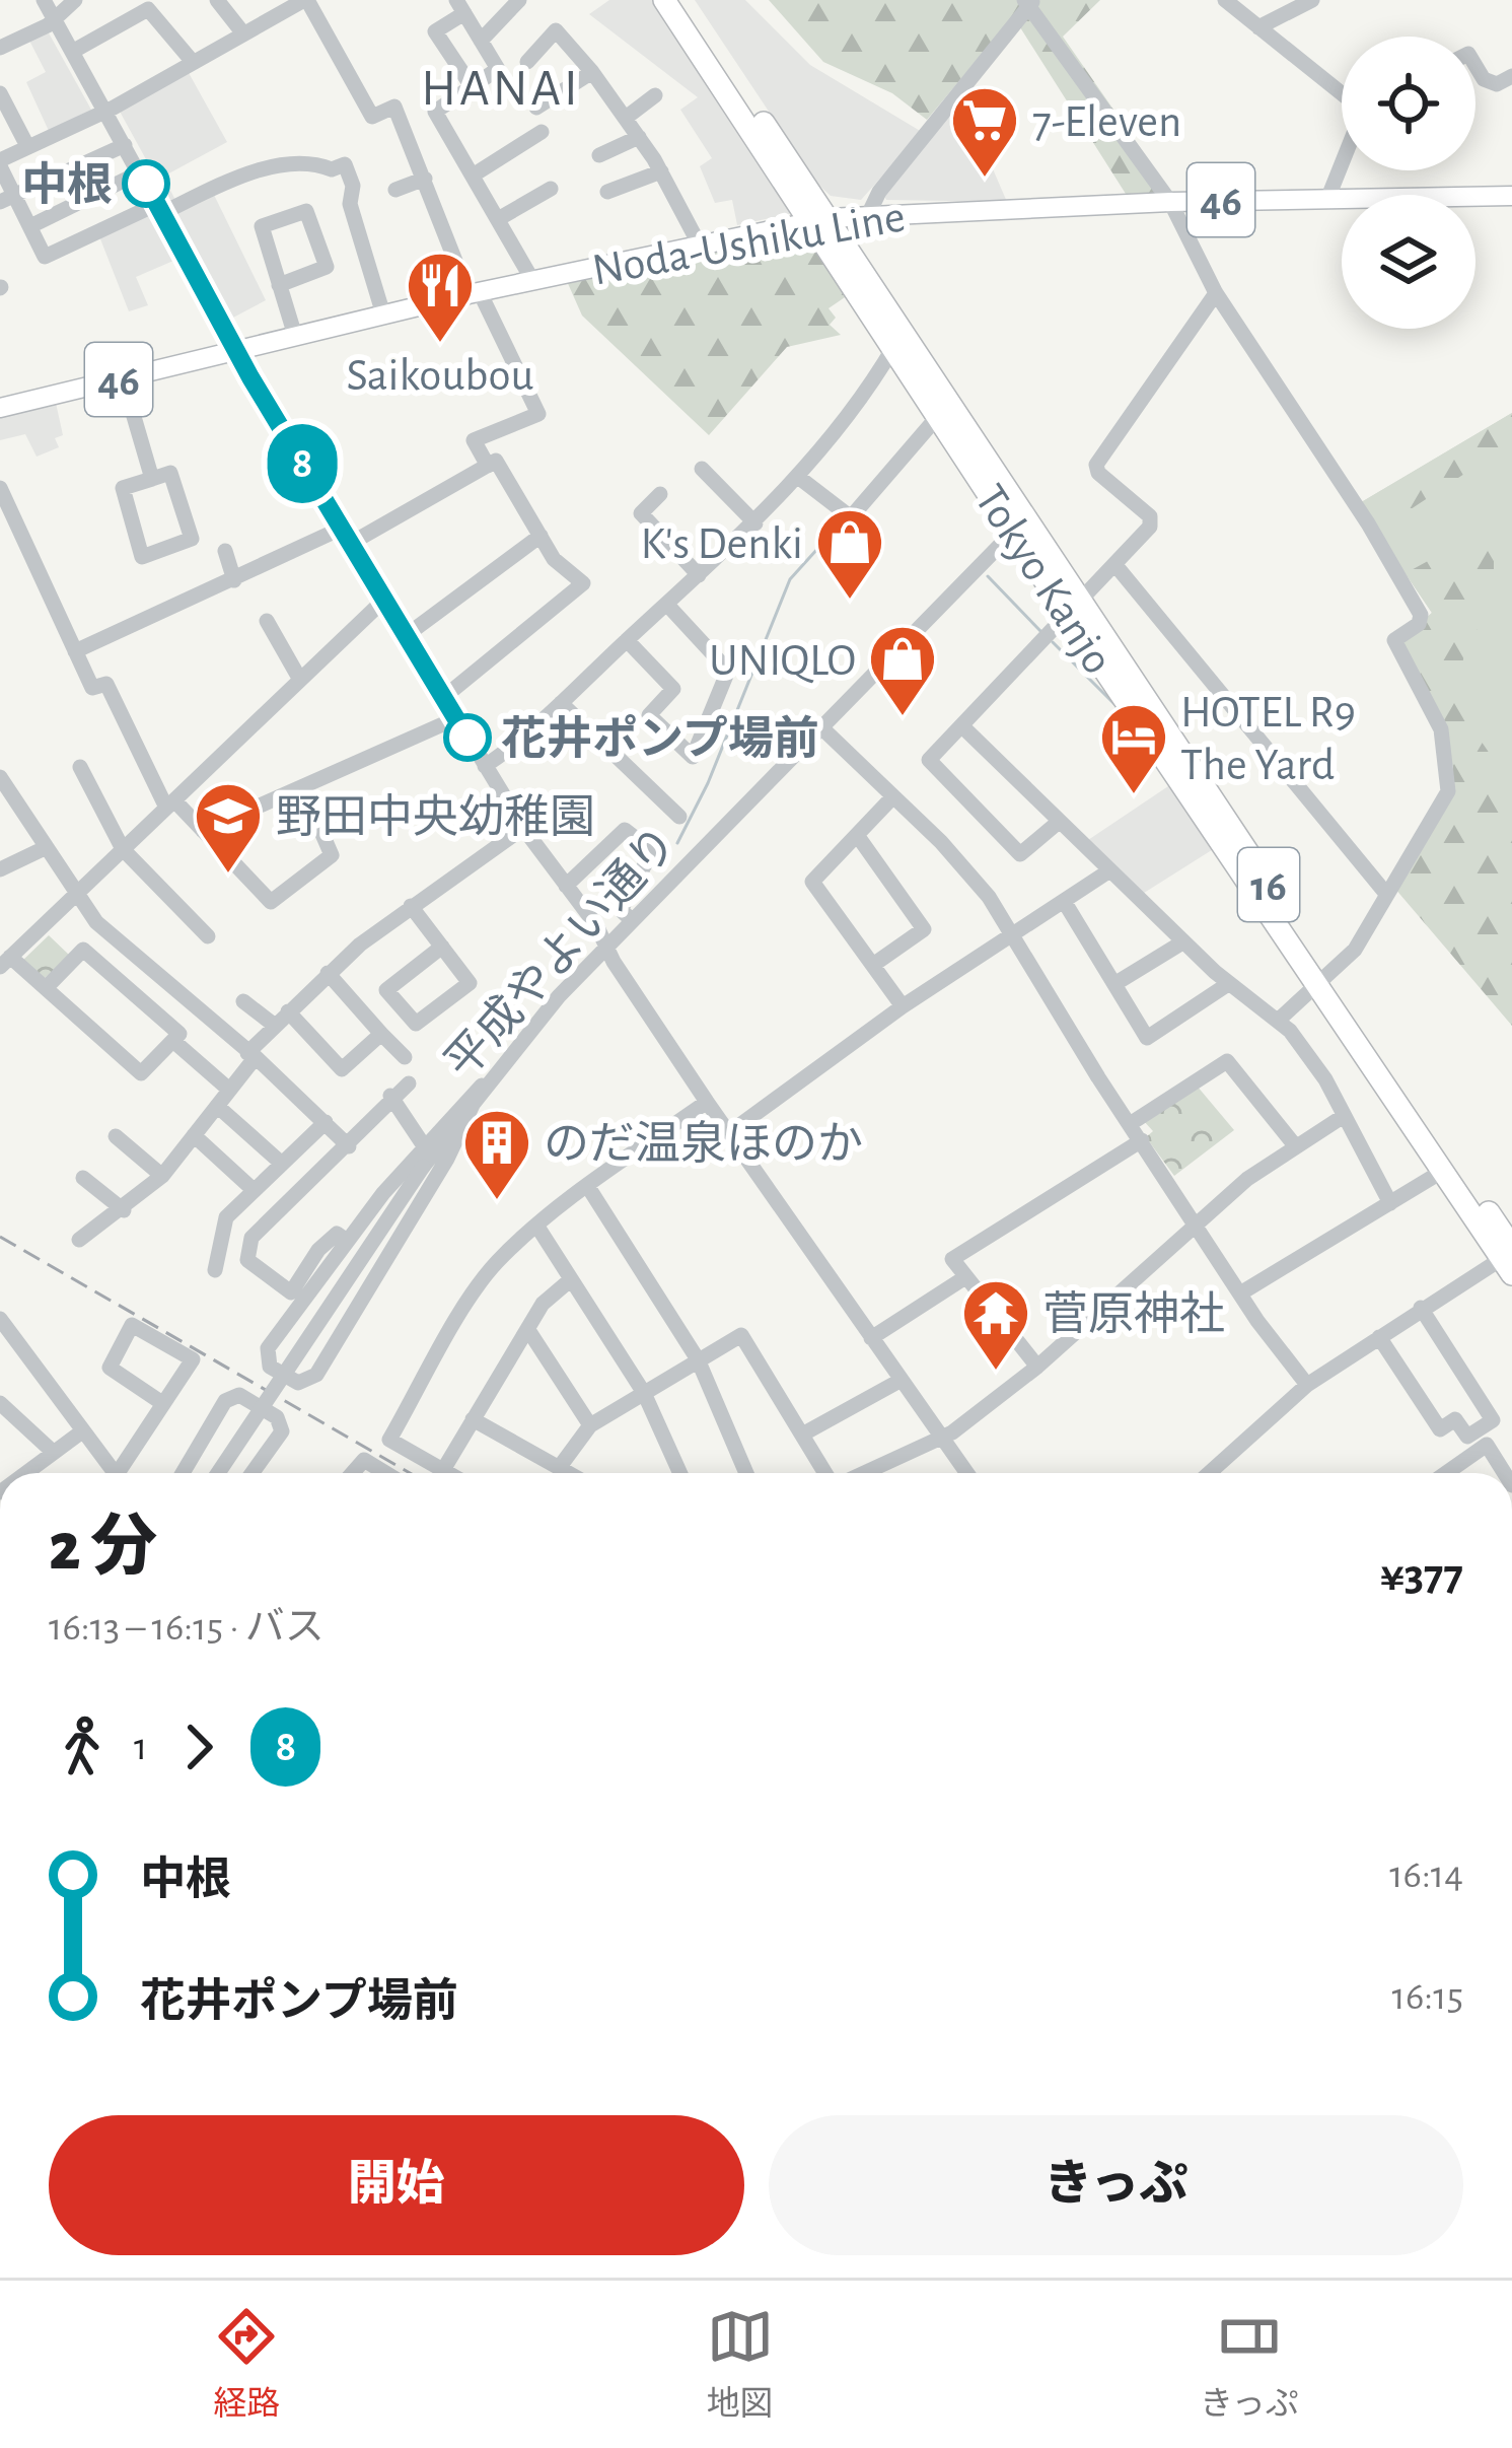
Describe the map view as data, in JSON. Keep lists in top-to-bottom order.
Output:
{
  "streets": {
    "highway": ["Tokyo Kanjo", "16"],
    "main road": ["46", "Noda-Ushiku Line"],
    "street": ["平成やよい通り"]
  },
  "crossings": [
    ["Noda-Ushiku Line", "Tokyo Kanjo"],
    ["Tokyo Kanjo", "平成やよい通り"]
  ],
  "districts": ["HANAI"],
  "places": {
    "supermarket": ["7-Eleven"],
    "other": ["中根", "花井ポンプ場前"],
    "restaurant": ["Saikoubou"],
    "shop": ["K's Denki", "UNIQLO"],
    "hotel": ["HOTEL R9 The Yard"],
    "school or university": ["野田中央幼稚園"],
    "building": ["のだ温泉ほのか"],
    "temple": ["菅原神社"]
  },
  "lines": ["bus line 8"],
  "page": {
    "on_map": "8",
    "heading": ["2 分", "16:13 – 16:15 · バス", "¥377"],
    "legs": ["1", "8"],
    "list": [
      {
        "name": "中根",
        "value": "16:14"
      },
      {
        "name": "花井ポンプ場前",
        "value": "16:15"
      }
    ],
    "buttons": ["開始", "きっぷ"],
    "tabs": ["経路", "地図", "きっぷ"]
  }
}
